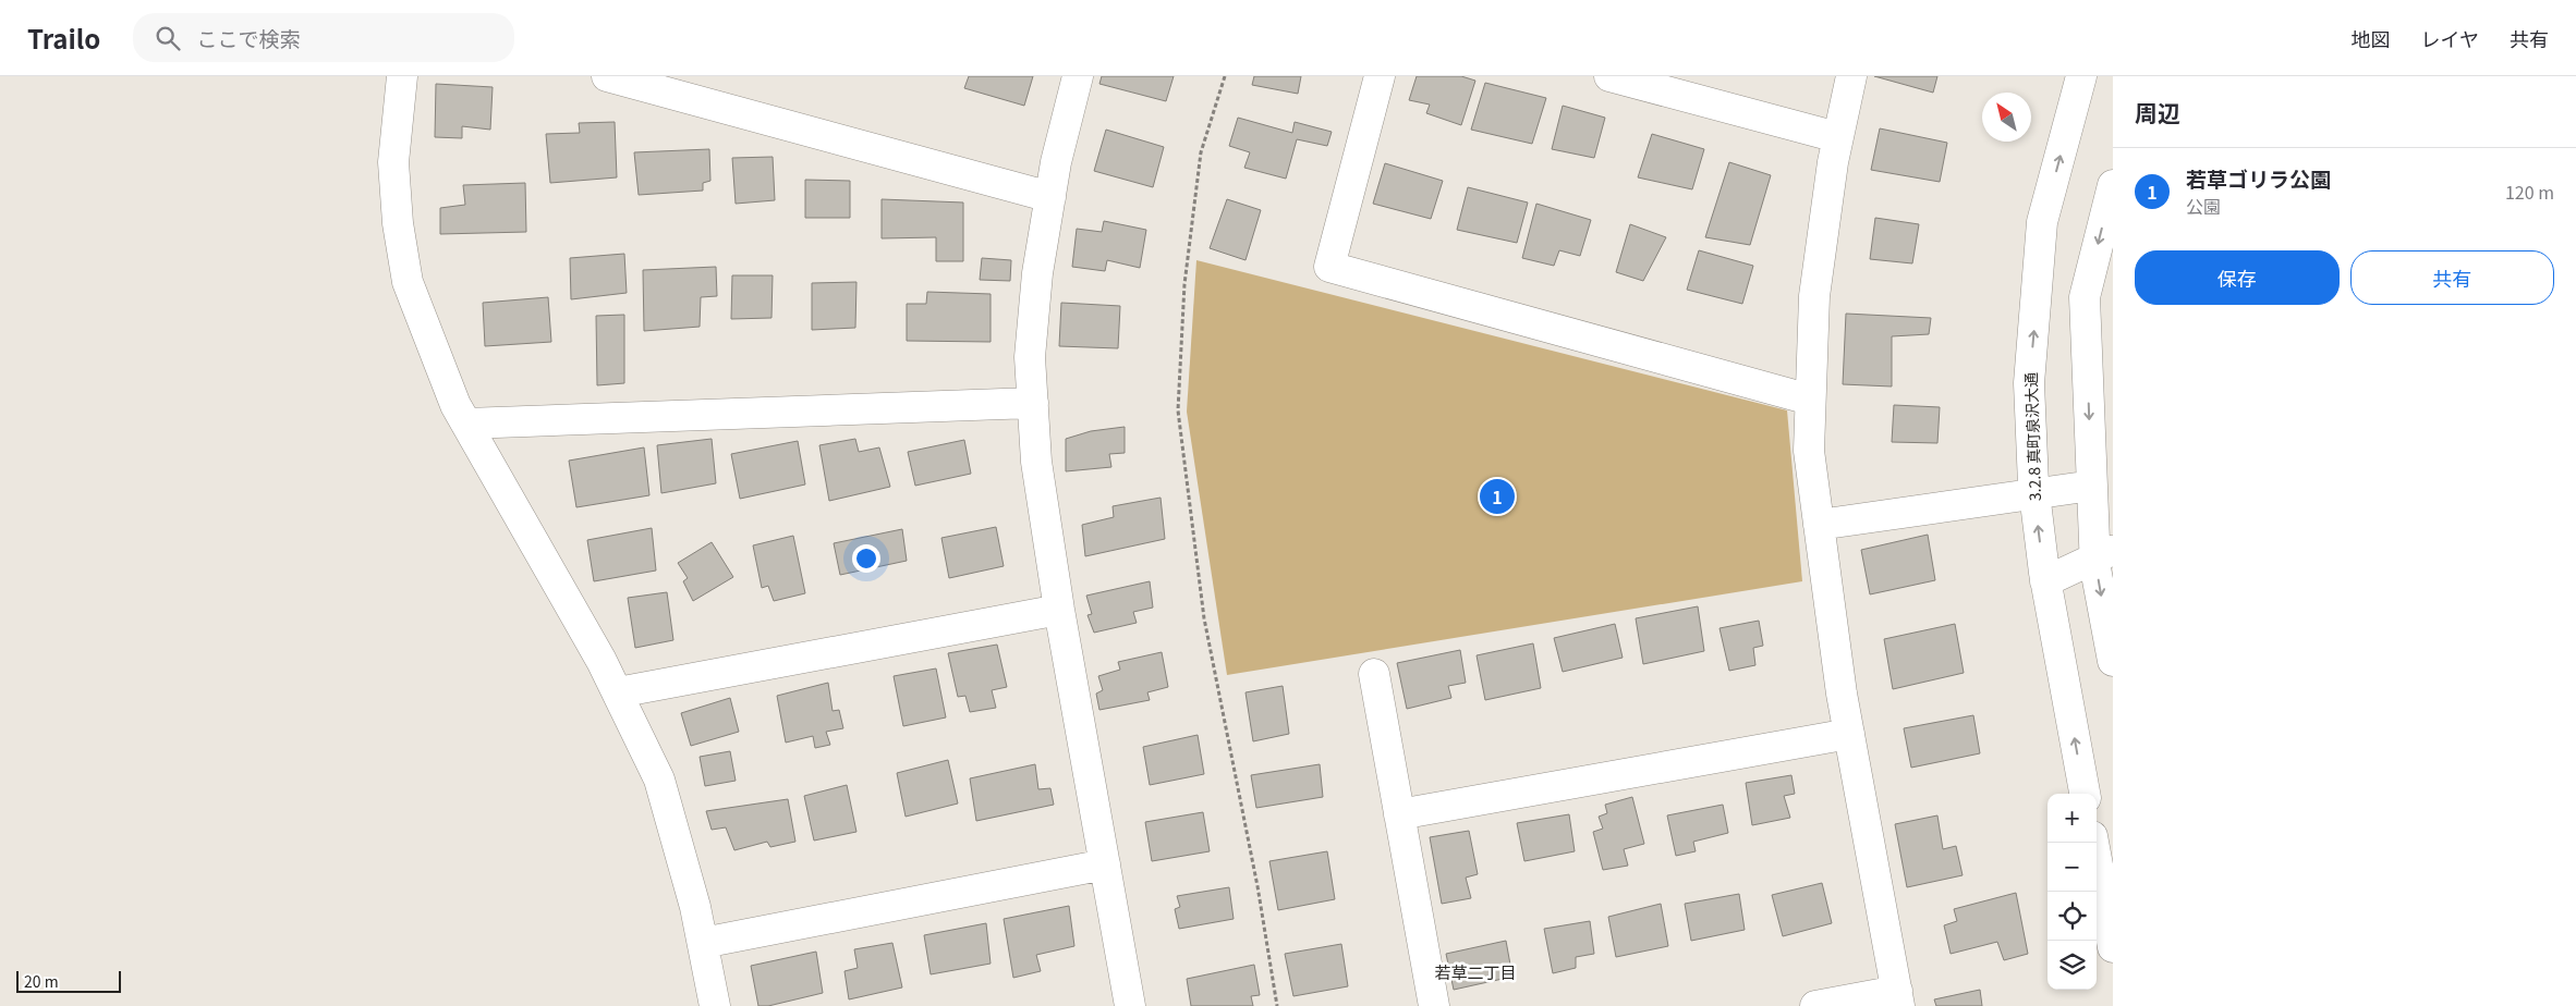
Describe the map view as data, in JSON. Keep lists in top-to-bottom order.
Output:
{
  "streets": {
    "street": ["3.2.8 真町泉沢大通"]
  },
  "districts": ["若草二丁目"],
  "scale_bar": "20 m",
  "north": "top left",
  "page": {
    "header": "Trailo",
    "search": "ここで検索",
    "nav": ["地図", "レイヤ", "共有"],
    "heading": "周辺",
    "list": [
      {
        "mark": "1",
        "name": "若草ゴリラ公園",
        "note": "公園",
        "value": "120 m"
      }
    ],
    "buttons": ["保存", "共有"],
    "pins": "1",
    "map_buttons": ["+", "−"],
    "scale": "20 m"
  }
}
